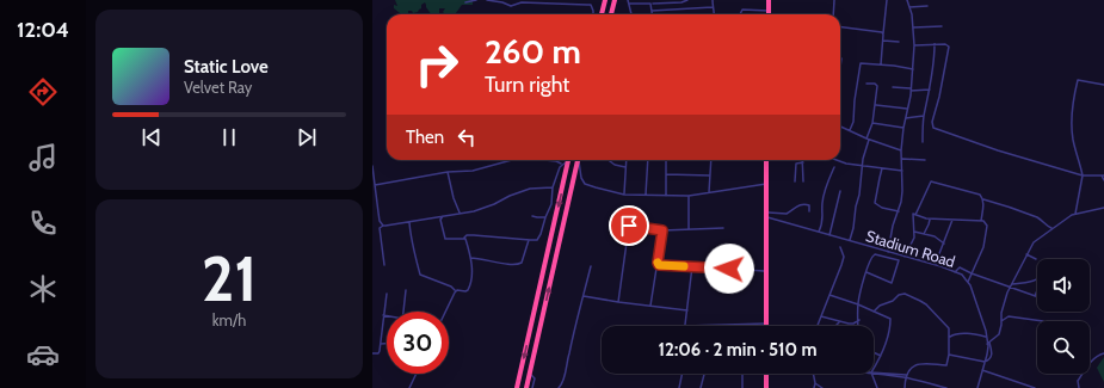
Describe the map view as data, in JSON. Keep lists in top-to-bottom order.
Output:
{
  "streets": {
    "street": ["Stadium Road"]
  },
  "page": {
    "tabs": "12:04",
    "turn": ["260 m", "Turn right"],
    "song": ["Static Love", "Velvet Ray"],
    "then": "Then",
    "tile": ["21", "km/h"],
    "limit": "30",
    "trip": "12:06 · 2 min · 510 m"
  }
}
